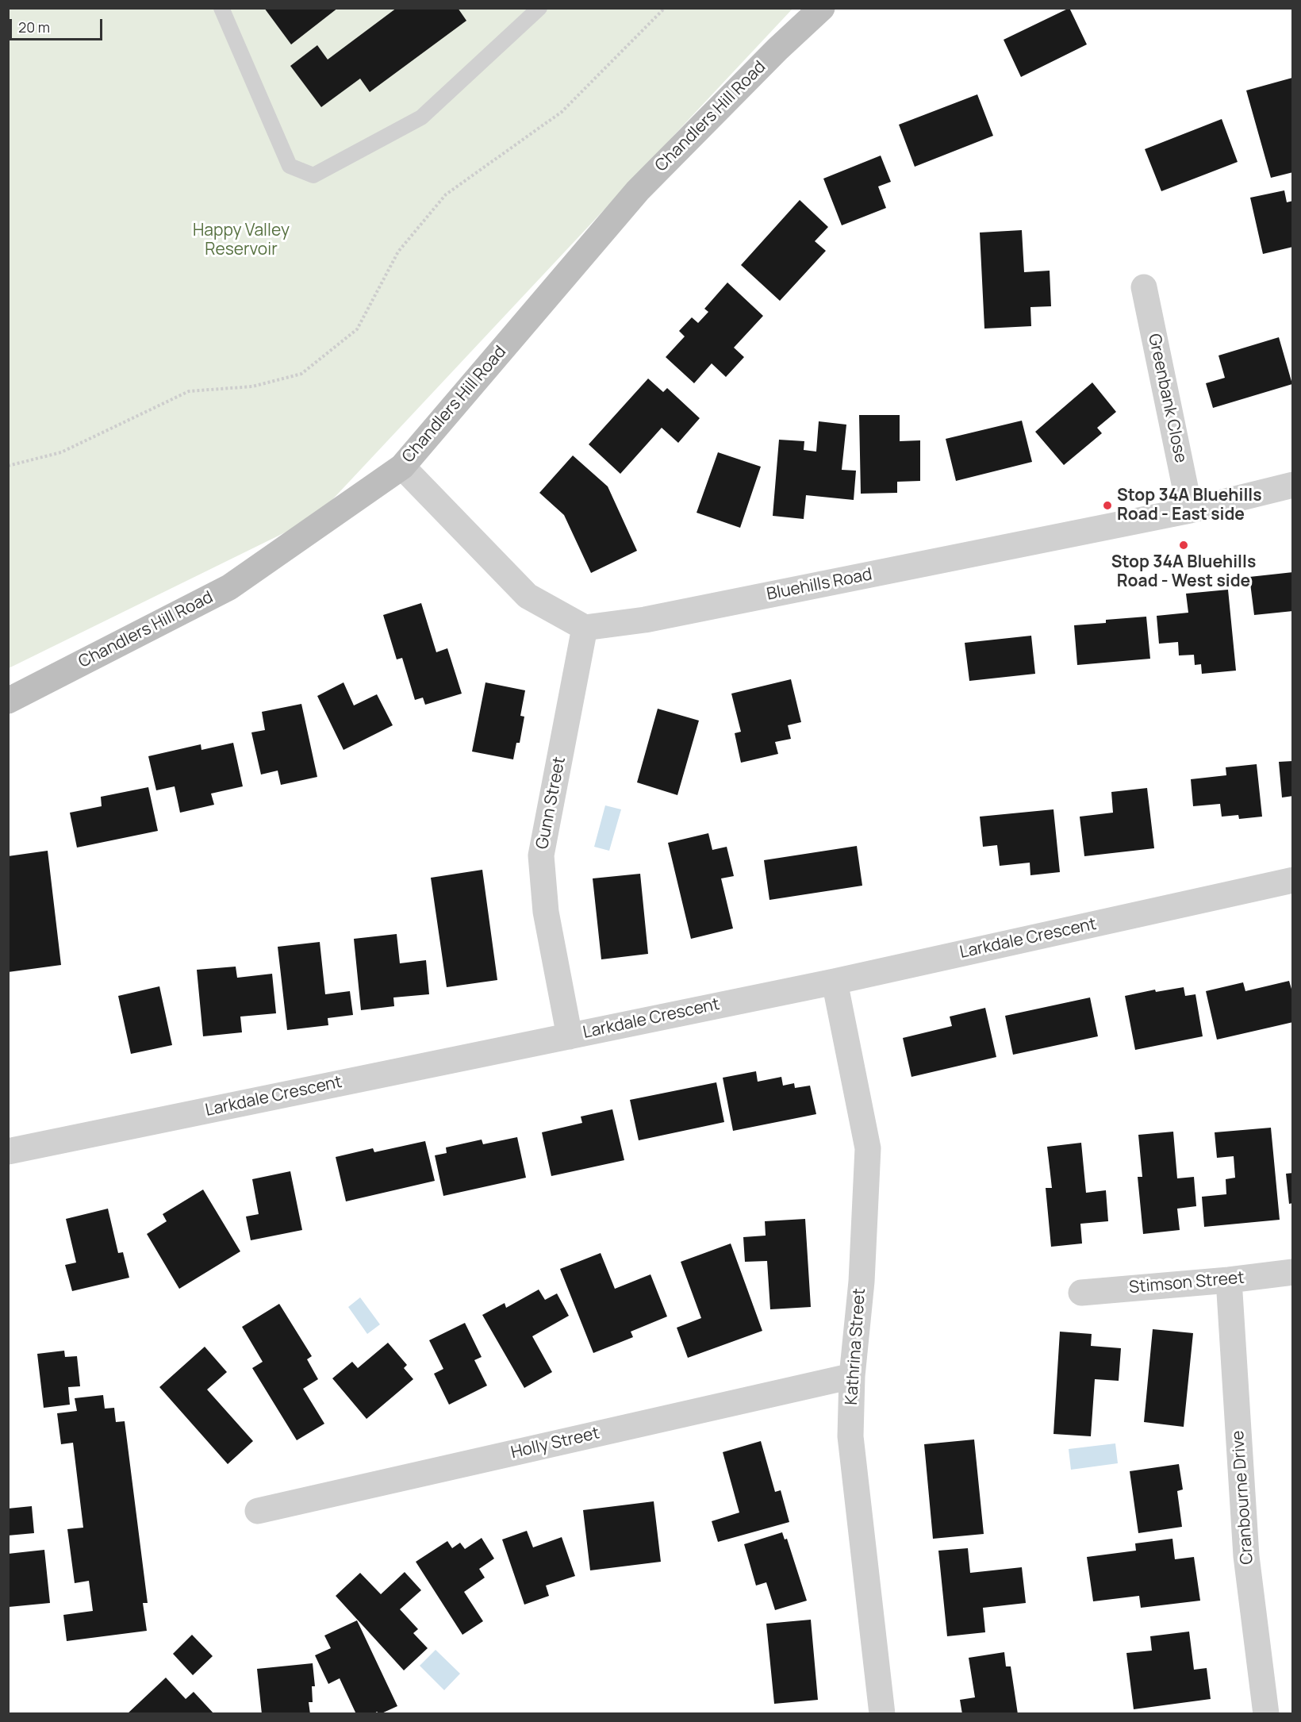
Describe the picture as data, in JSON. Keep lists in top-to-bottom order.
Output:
{
  "streets": {
    "main road": ["Chandlers Hill Road"],
    "street": [
      "Greenbank Close",
      "Bluehills Road",
      "Gunn Street",
      "Larkdale Crescent",
      "Stimson Street",
      "Kathrina Street",
      "Holly Street",
      "Cranbourne Drive"
    ]
  },
  "crossings": [
    ["Greenbank Close", "Bluehills Road"],
    ["Bluehills Road", "Gunn Street"],
    ["Gunn Street", "Larkdale Crescent"],
    ["Larkdale Crescent", "Kathrina Street"],
    ["Stimson Street", "Cranbourne Drive"],
    ["Kathrina Street", "Holly Street"]
  ],
  "parks": ["Happy Valley Reservoir"],
  "places": ["Stop 34A Bluehills Road - East side", "Stop 34A Bluehills Road - West side"],
  "scale_bar": "20 m"
}
